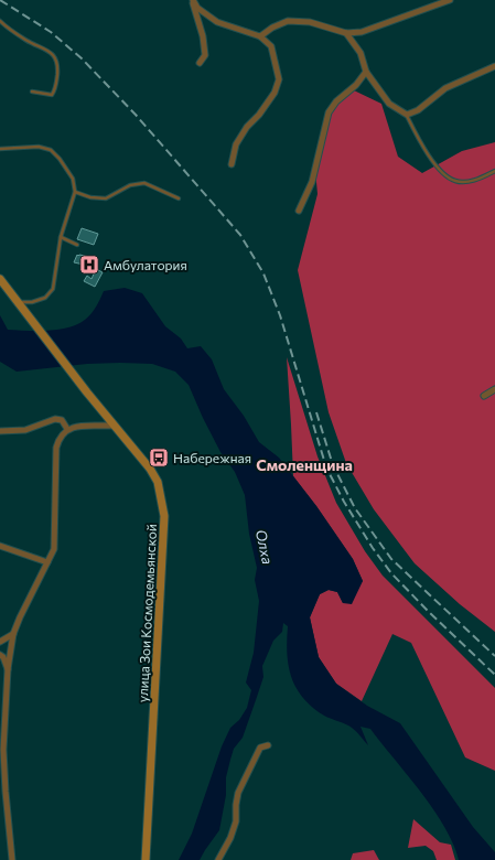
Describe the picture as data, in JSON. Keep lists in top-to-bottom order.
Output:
{
  "streets": {
    "main road": ["улица Зои Космодемьянской"]
  },
  "districts": ["Смоленщина"],
  "water": ["Олха"],
  "places": {
    "hospital": ["Амбулатория"],
    "bus stop": ["Набережная"]
  }
}
